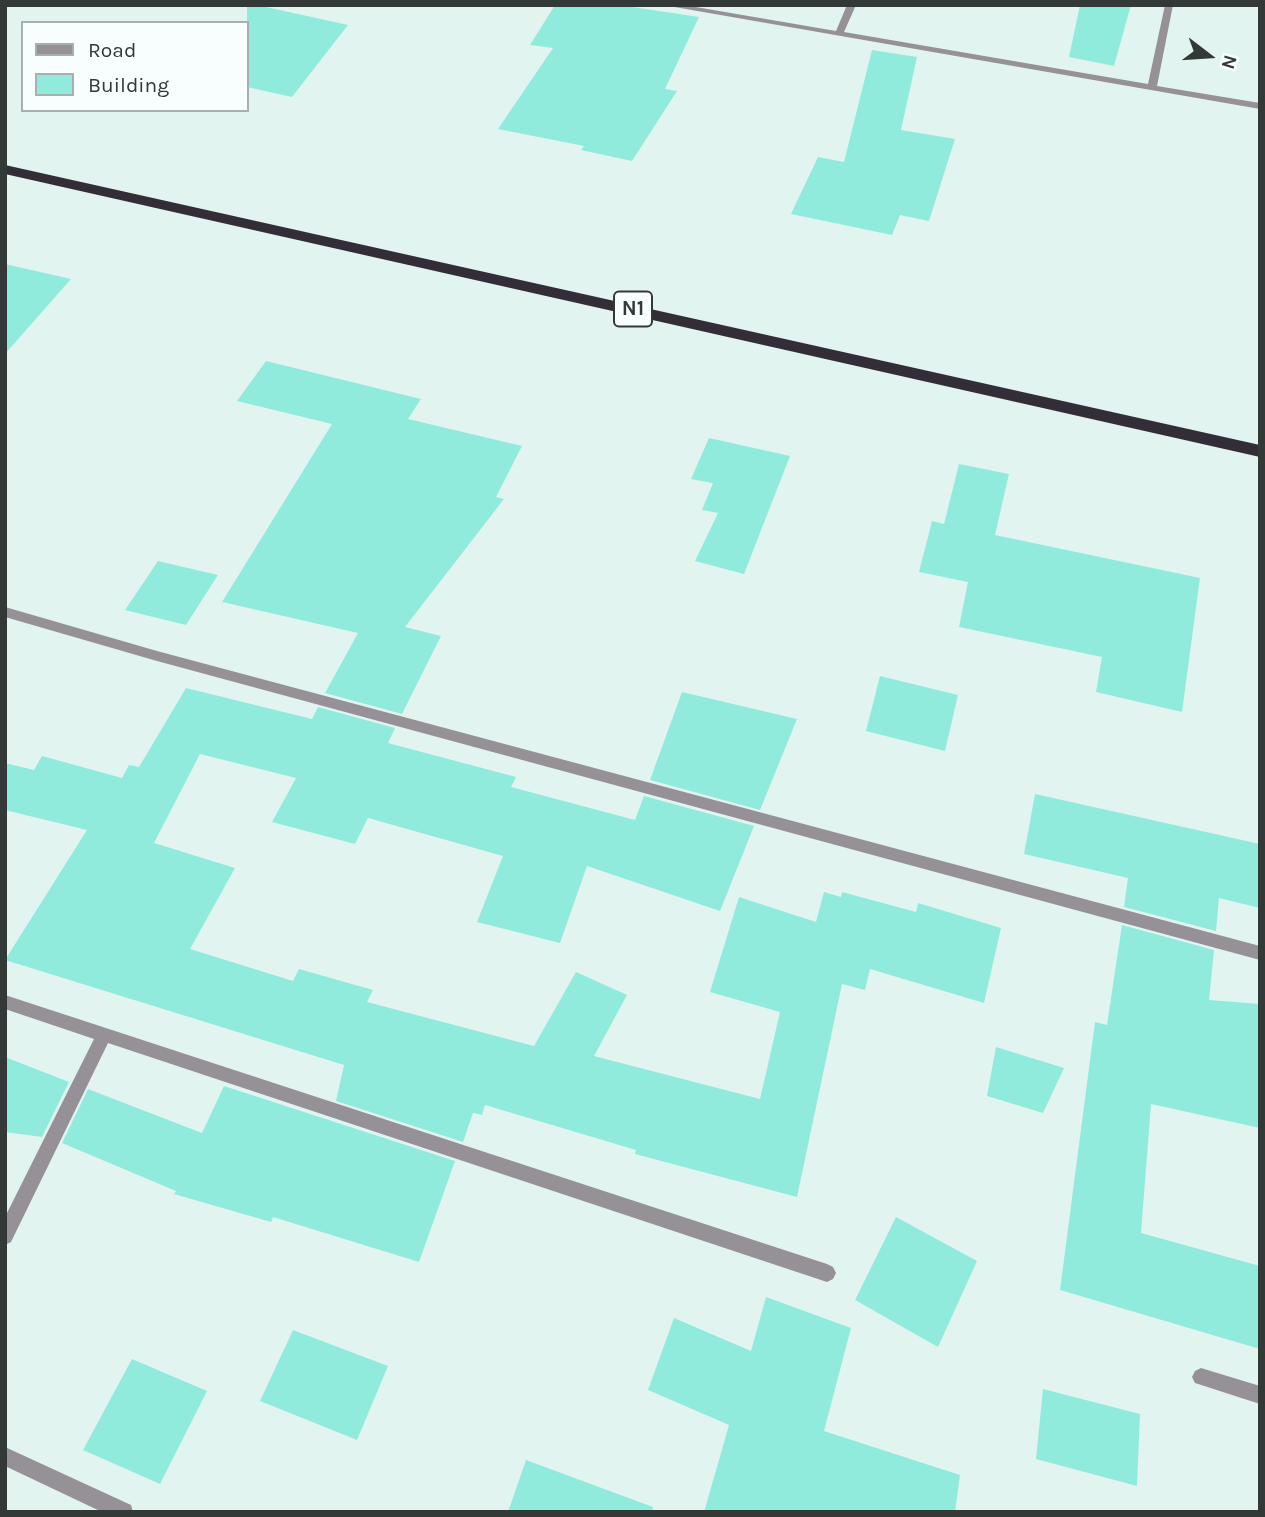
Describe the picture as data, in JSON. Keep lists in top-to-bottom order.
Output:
{
  "streets": {
    "highway": ["N1"]
  },
  "legend": ["Road", "Building"],
  "north": "right"
}
